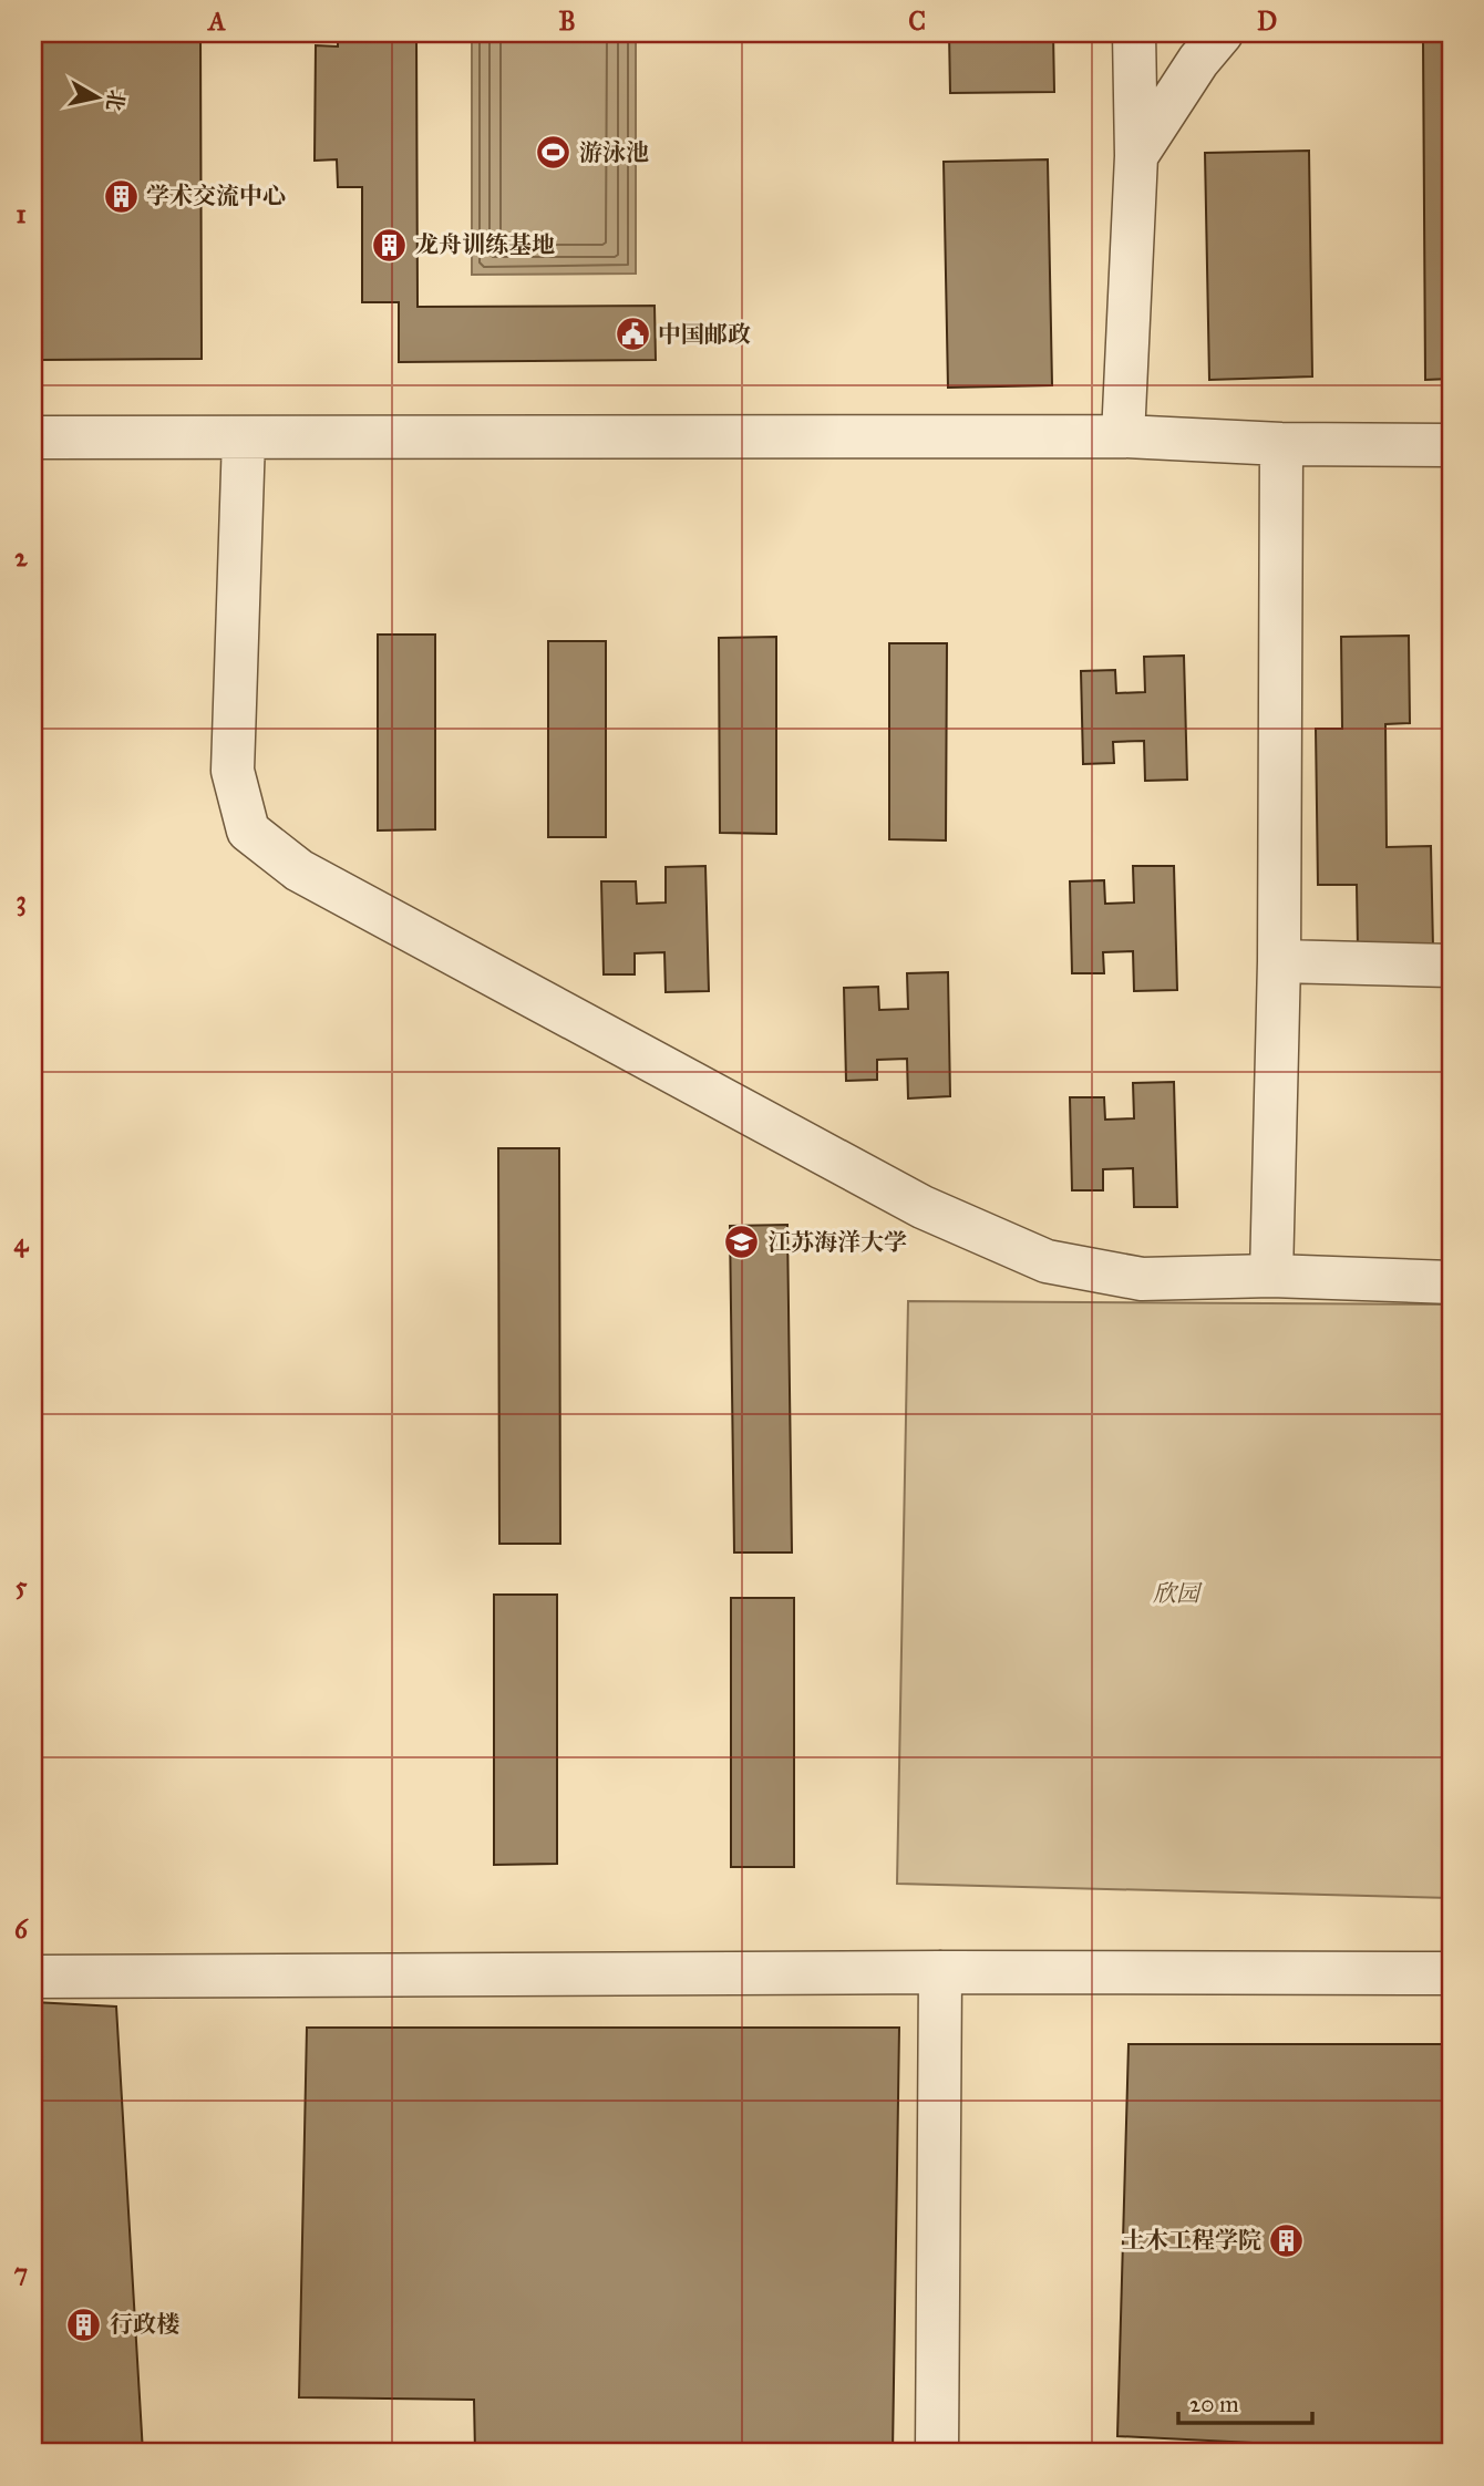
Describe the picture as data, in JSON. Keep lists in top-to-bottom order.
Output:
{
  "parks": ["欣园"],
  "places": {
    "sports": ["游泳池"],
    "building": [
      "学术交流中心",
      "龙舟训练基地",
      "土木工程学院",
      "行政楼"
    ],
    "public building": ["中国邮政"],
    "school or university": ["江苏海洋大学"]
  },
  "scale_bar": "20 m",
  "north": "right",
  "grid": {
    "columns": [
      "A",
      "B",
      "C",
      "D"
    ],
    "rows": [
      "1",
      "2",
      "3",
      "4",
      "5",
      "6",
      "7"
    ]
  }
}
